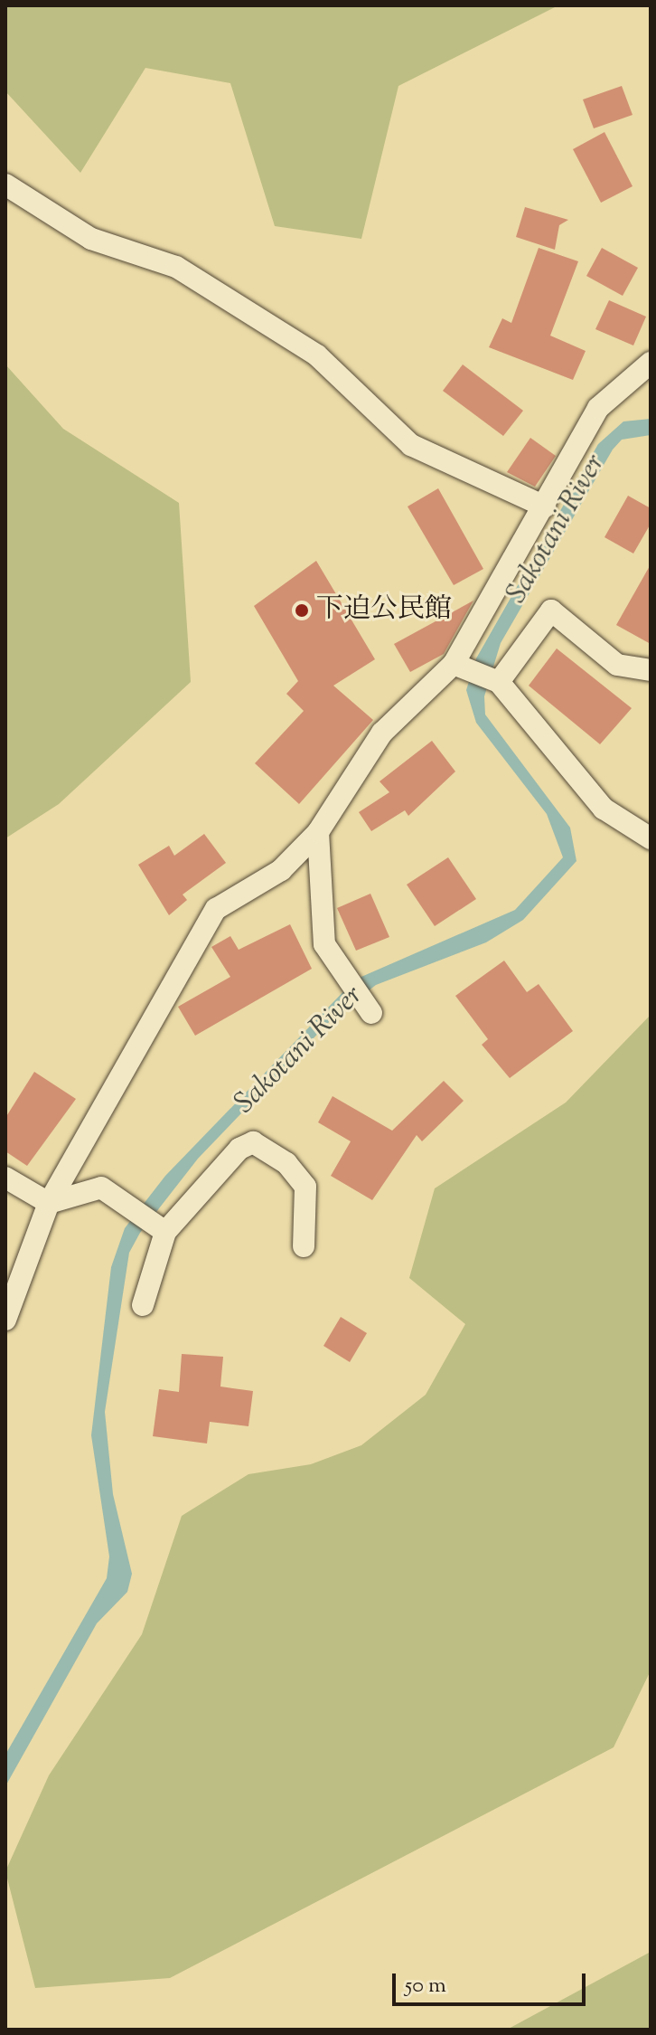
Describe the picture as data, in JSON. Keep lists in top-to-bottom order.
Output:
{
  "water": ["Sakotani River"],
  "places": ["下迫公民館"],
  "scale_bar": "50 m"
}
